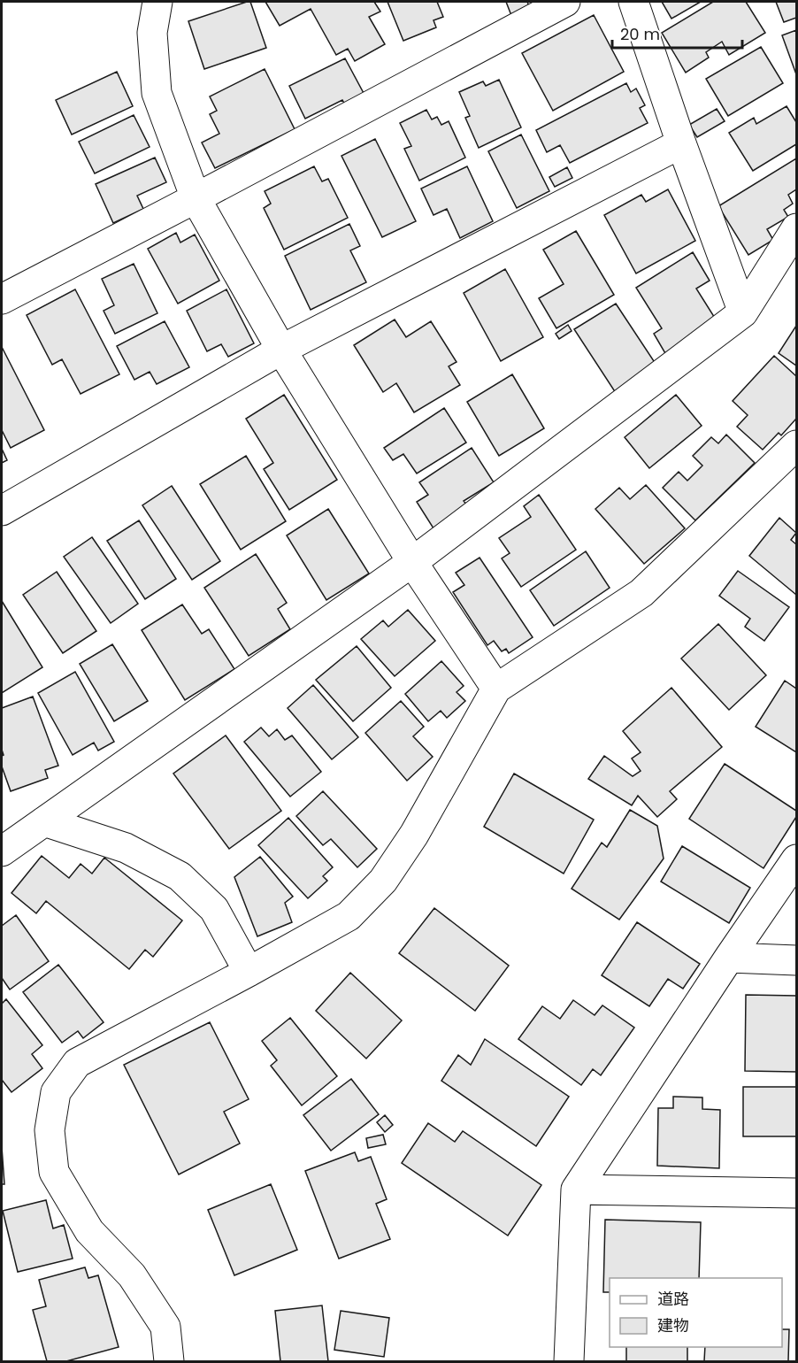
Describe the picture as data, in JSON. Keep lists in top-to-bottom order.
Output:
{
  "legend": ["道路", "建物"],
  "scale_bar": "20 m"
}
